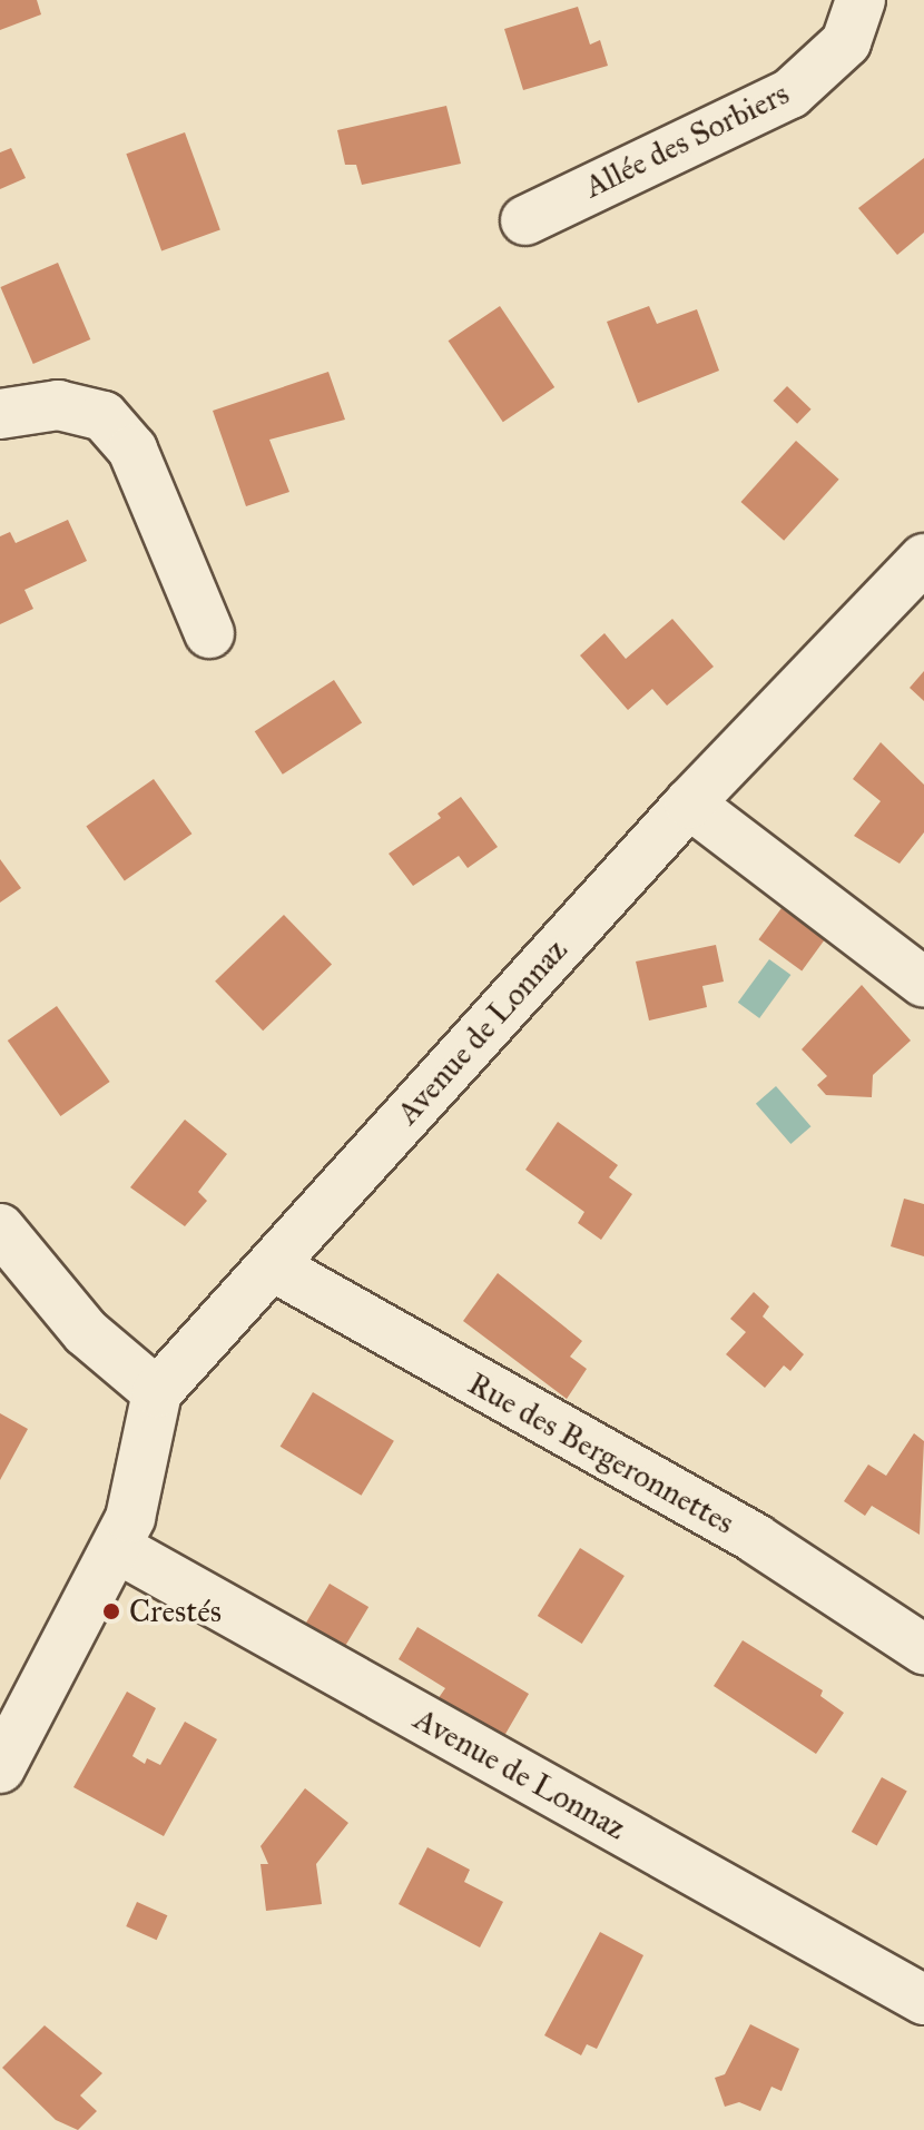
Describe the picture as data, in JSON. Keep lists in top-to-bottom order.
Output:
{
  "streets": {
    "street": ["Allée des Sorbiers", "Avenue de Lonnaz", "Rue des Bergeronnettes"]
  },
  "crossings": [
    ["Avenue de Lonnaz", "Rue des Bergeronnettes"]
  ],
  "places": ["Crestés"]
}
